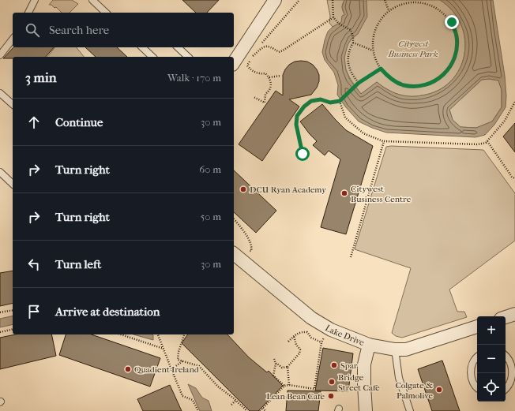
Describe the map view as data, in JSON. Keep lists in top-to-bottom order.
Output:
{
  "streets": {
    "street": ["Lake Drive"]
  },
  "parks": ["Citywest Business Park"],
  "places": [
    "DCU Ryan Academy",
    "Citywest Business Centre",
    "Spar",
    "Quadient Ireland",
    "Bridge Street Cafe",
    "Colgate & Palmolive",
    "Lean Bean Cafe"
  ],
  "page": {
    "search": "Search here",
    "heading": ["3 min", "Walk · 170 m"],
    "list": [
      ["Continue", "30 m"],
      ["Turn right", "60 m"],
      ["Turn right", "50 m"],
      ["Turn left", "30 m"],
      "Arrive at destination"
    ],
    "map_buttons": ["+", "−"]
  }
}
